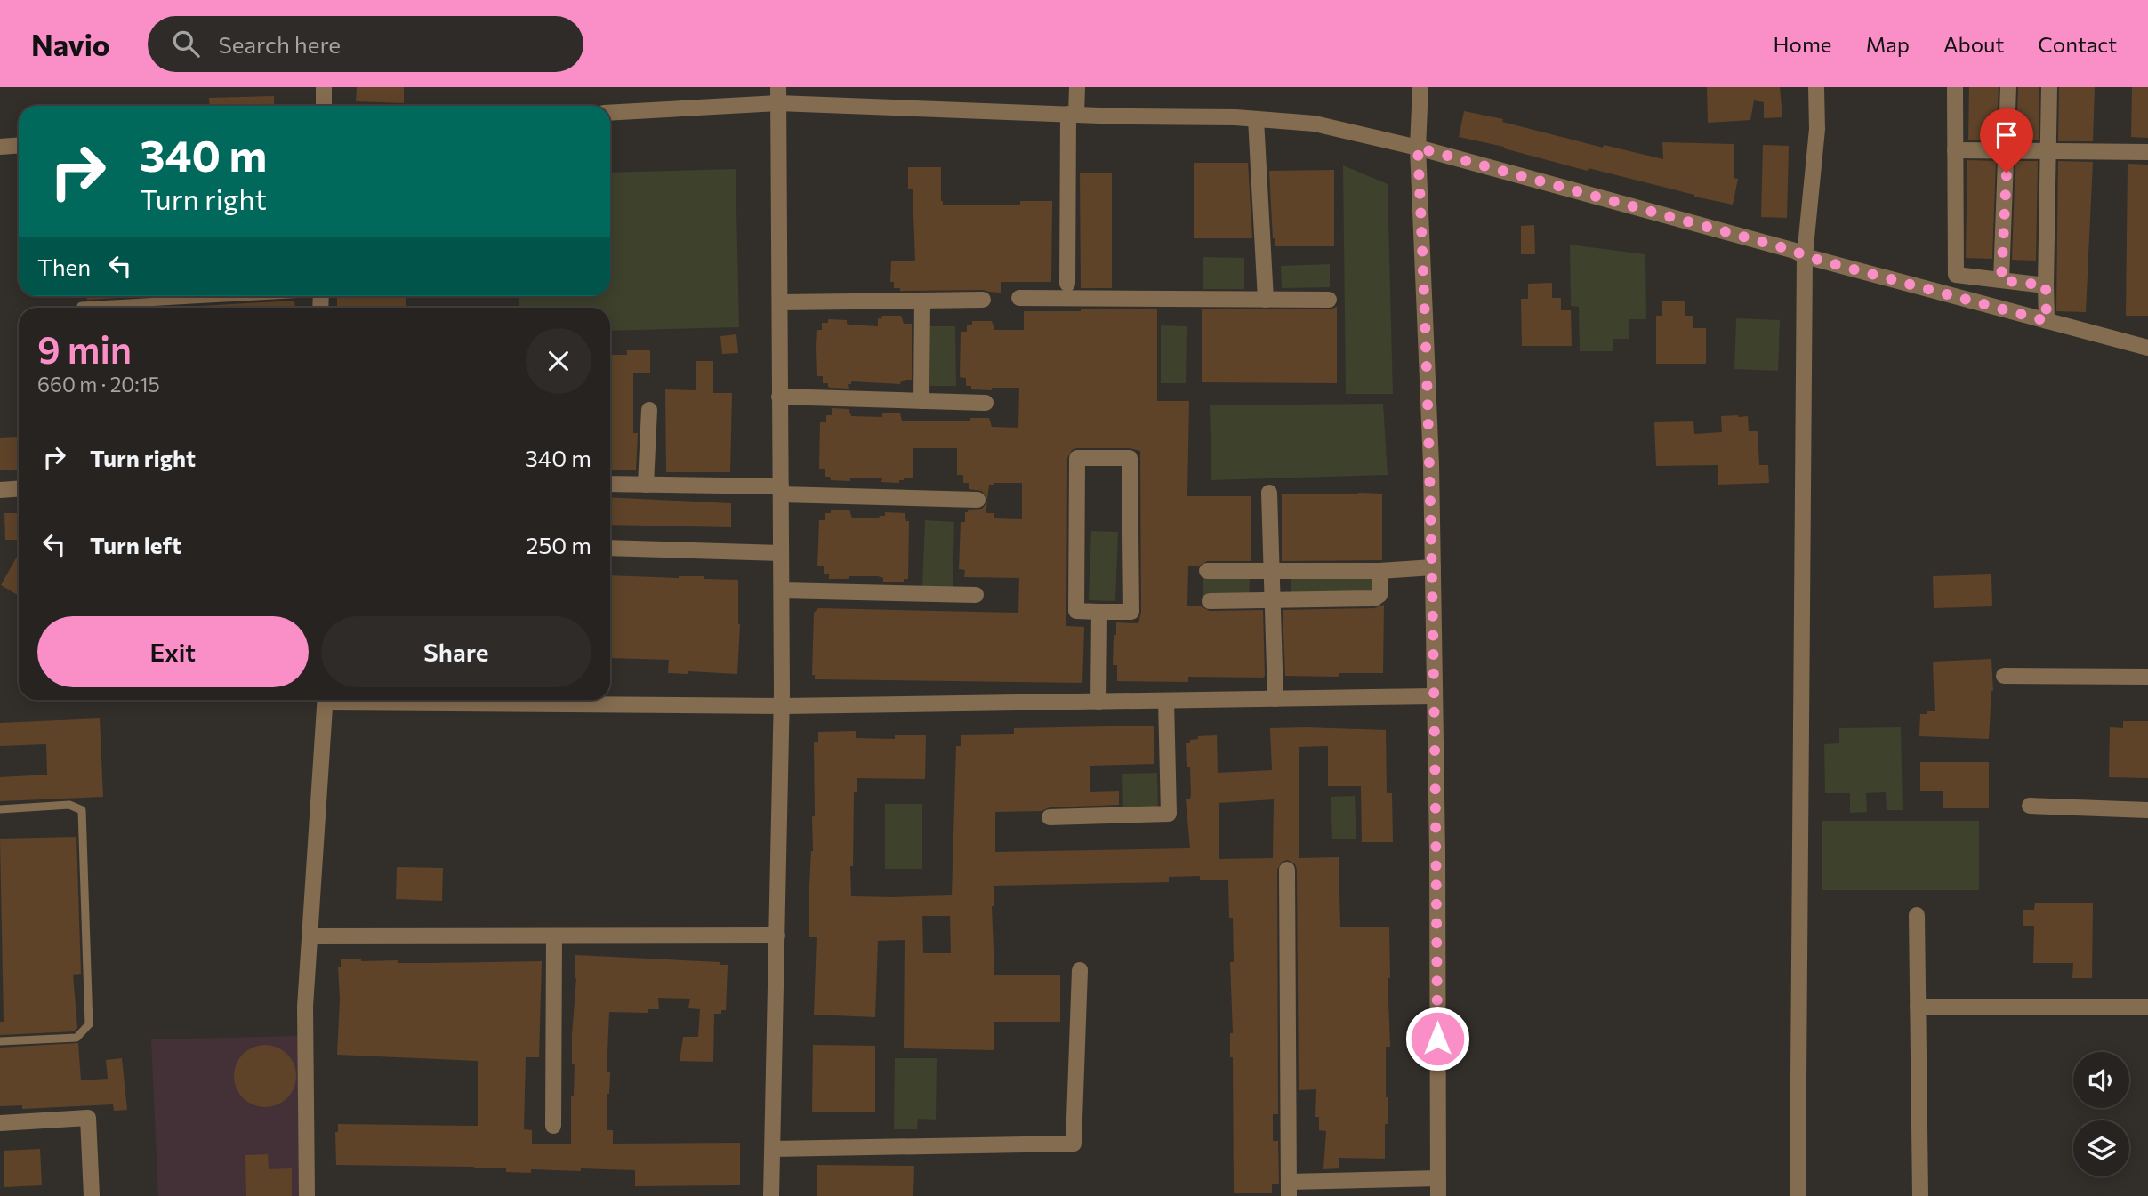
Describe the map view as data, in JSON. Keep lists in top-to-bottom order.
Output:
{
  "page": {
    "header": "Navio",
    "search": "Search here",
    "nav": [
      "Home",
      "Map",
      "About",
      "Contact"
    ],
    "turn": ["340 m", "Turn right"],
    "then": "Then",
    "heading": ["9 min", "660 m · 20:15"],
    "list": [
      {
        "name": "Turn right",
        "value": "340 m"
      },
      {
        "name": "Turn left",
        "value": "250 m"
      }
    ],
    "buttons": ["Exit", "Share"]
  }
}
